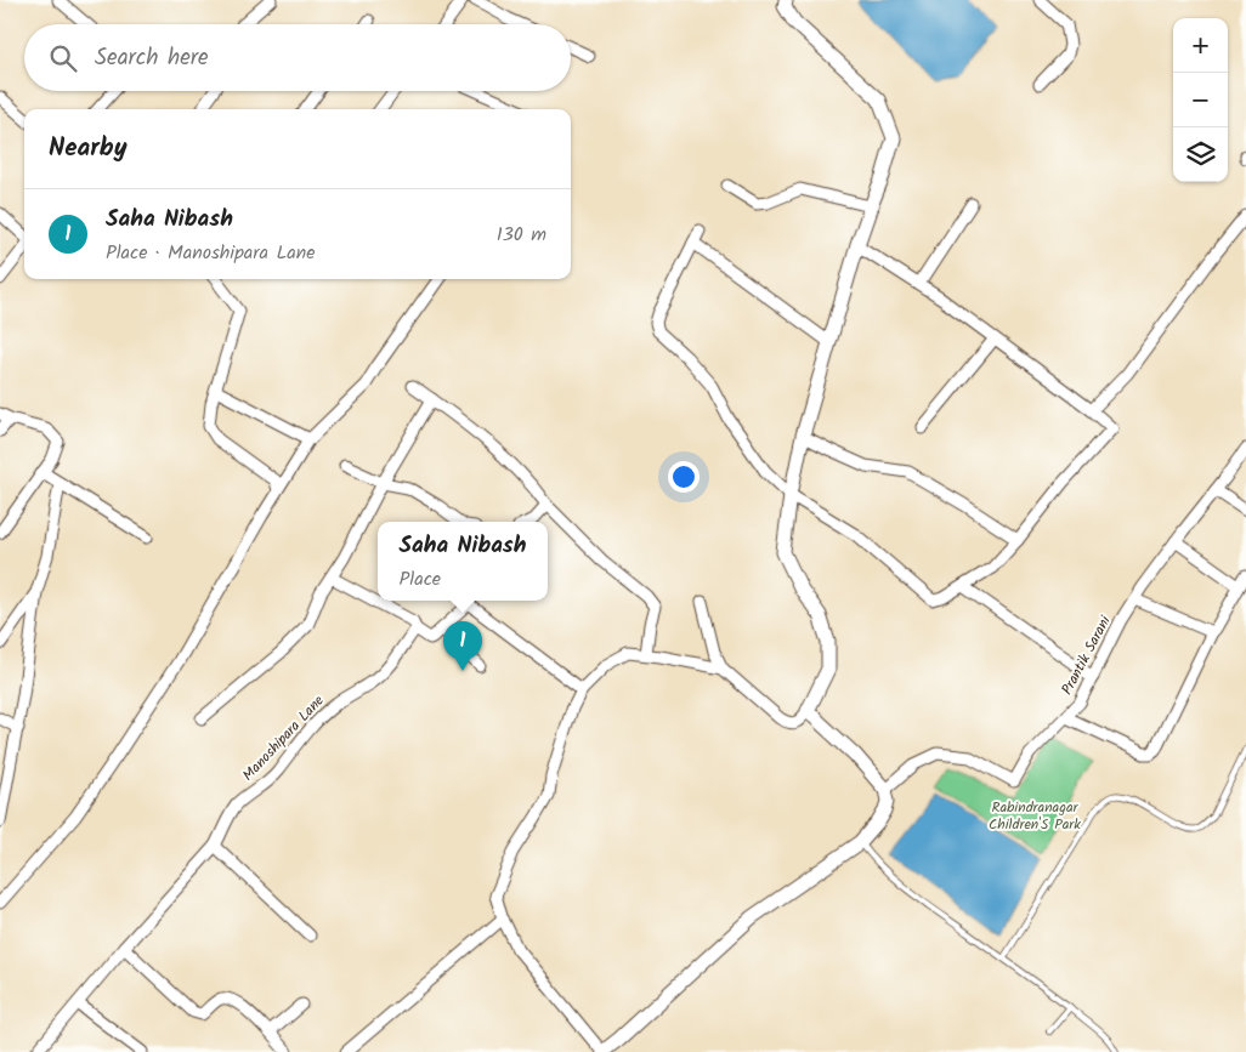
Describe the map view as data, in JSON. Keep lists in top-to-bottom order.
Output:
{
  "streets": {
    "street": ["Prantik Sarani", "Manoshipara Lane"]
  },
  "parks": ["Rabindranagar Children'S Park"],
  "page": {
    "map_buttons": ["+", "−"],
    "search": "Search here",
    "heading": "Nearby",
    "list": [
      {
        "mark": "1",
        "name": "Saha Nibash",
        "note": "Place · Manoshipara Lane",
        "value": "130 m"
      }
    ],
    "popup": ["Saha Nibash", "Place"],
    "pins": "1"
  }
}
